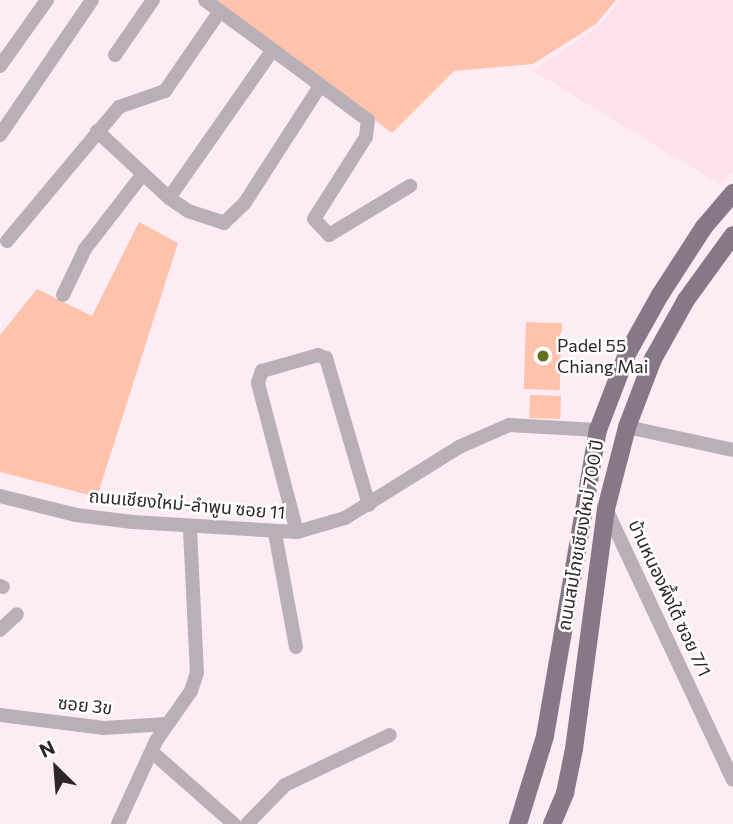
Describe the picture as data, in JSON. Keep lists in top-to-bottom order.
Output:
{
  "streets": {
    "main road": ["ถนนสมโภชเชียงใหม่ 700 ปี"],
    "street": ["ถนนเชียงใหม่-ลำพูน ซอย 11", "บ้านหนองผึ้งใต้ ซอย 7/1", "ซอย 3ข"]
  },
  "crossings": [
    ["ถนนเชียงใหม่-ลำพูน ซอย 11", "ถนนสมโภชเชียงใหม่ 700 ปี"],
    ["ถนนสมโภชเชียงใหม่ 700 ปี", "บ้านหนองผึ้งใต้ ซอย 7/1"]
  ],
  "places": ["Padel 55 Chiang Mai"],
  "north": "top left"
}
